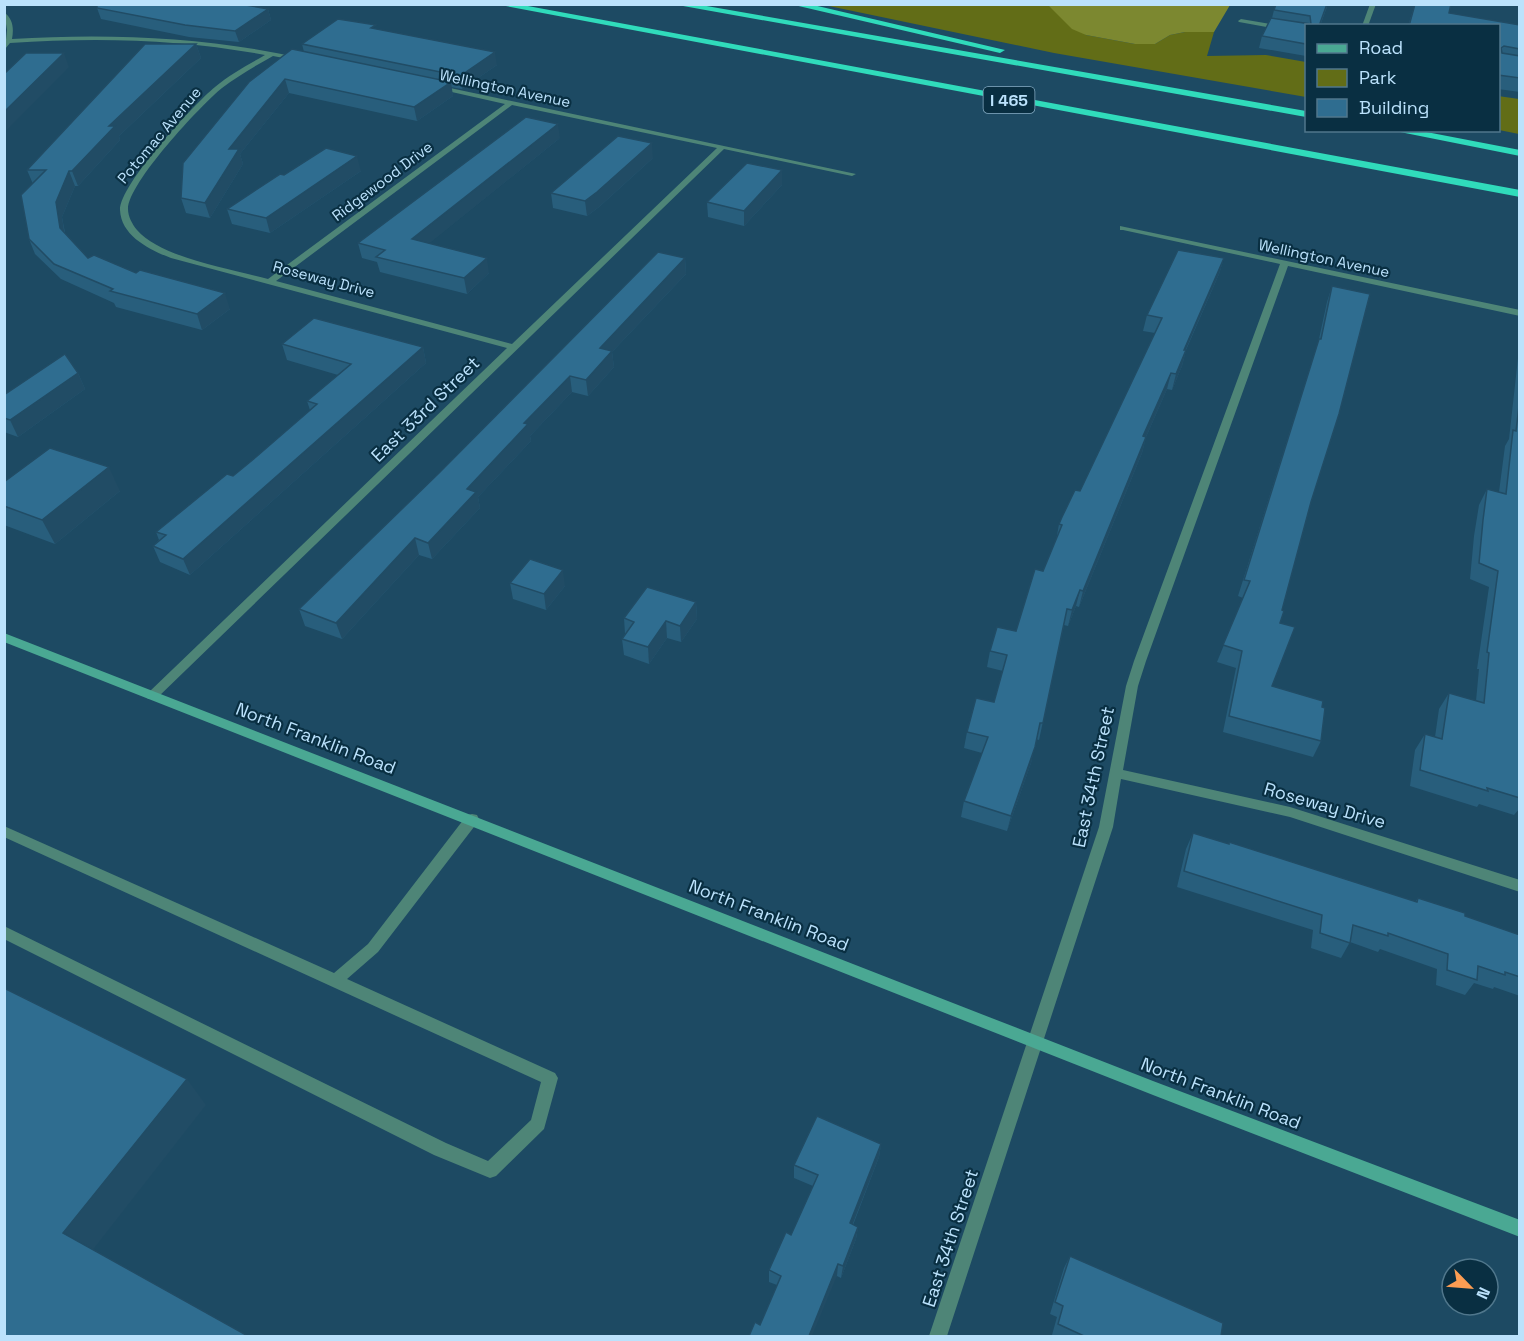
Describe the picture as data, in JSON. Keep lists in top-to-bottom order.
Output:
{
  "streets": {
    "highway": ["I 465"],
    "main road": ["North Franklin Road"],
    "street": [
      "Wellington Avenue",
      "Potomac Avenue",
      "Ridgewood Drive",
      "Roseway Drive",
      "East 33rd Street",
      "East 34th Street"
    ]
  },
  "crossings": [
    ["Wellington Avenue", "Ridgewood Drive"],
    ["Wellington Avenue", "East 33rd Street"],
    ["Wellington Avenue", "East 34th Street"],
    ["Potomac Avenue", "Roseway Drive"],
    ["Ridgewood Drive", "Roseway Drive"],
    ["Roseway Drive", "East 33rd Street"],
    ["Roseway Drive", "East 34th Street"],
    ["East 33rd Street", "North Franklin Road"],
    ["North Franklin Road", "East 34th Street"]
  ],
  "legend": ["Road", "Park", "Building"],
  "north": "bottom right"
}
